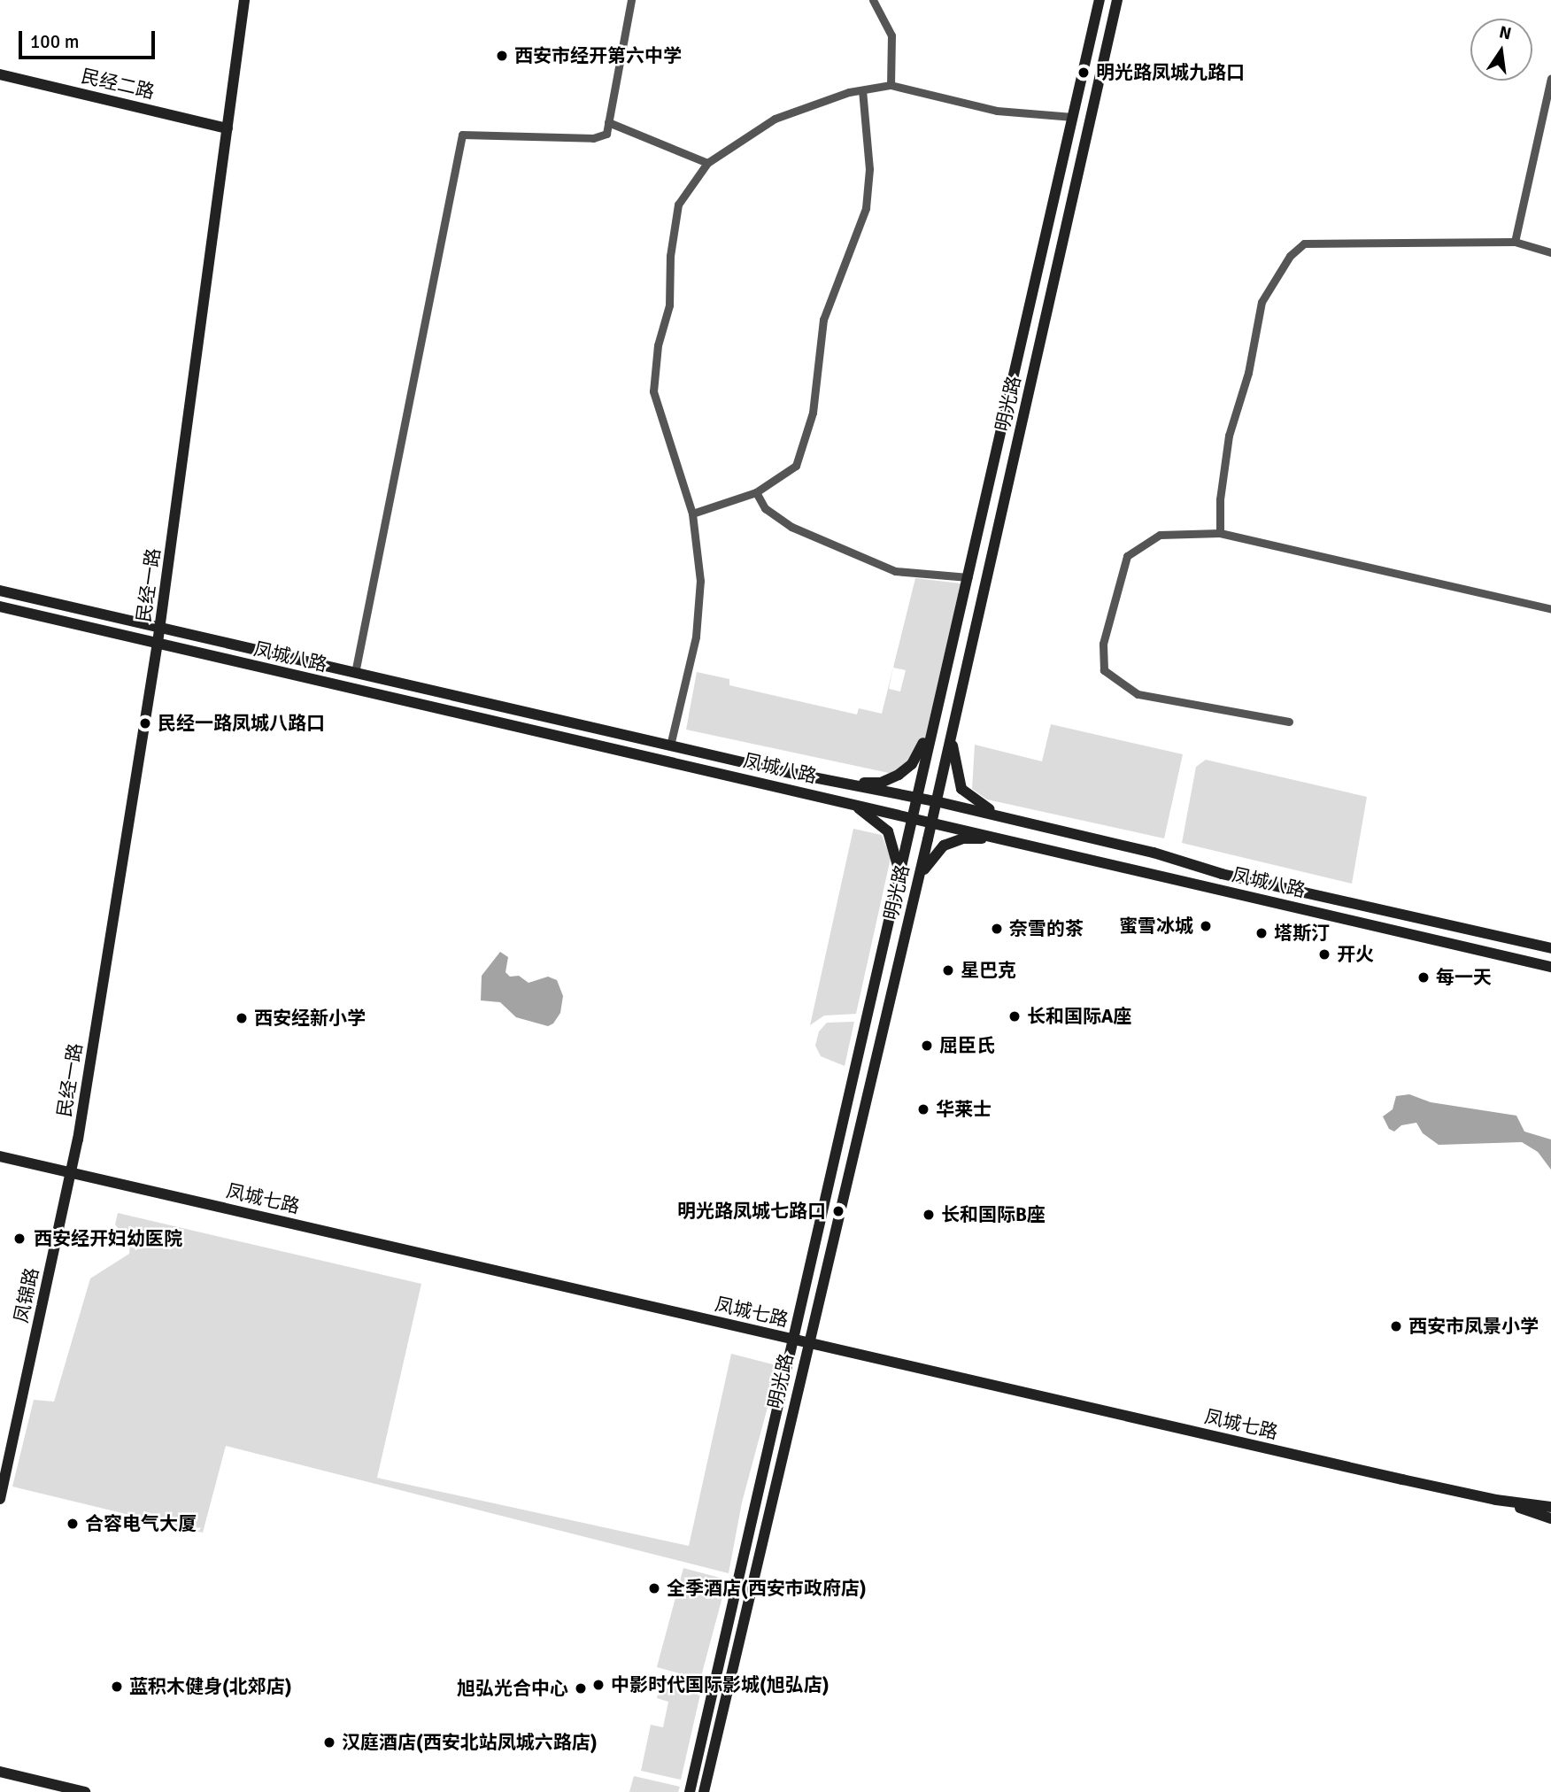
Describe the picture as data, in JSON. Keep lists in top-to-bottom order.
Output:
{
  "streets": {
    "main road": [
      "民经二路",
      "明光路",
      "民经一路",
      "凤城八路",
      "凤城七路",
      "凤锦路"
    ]
  },
  "crossings": [
    ["民经二路", "民经一路"],
    ["明光路", "凤城八路"],
    ["明光路", "凤城七路"],
    ["民经一路", "凤城八路"],
    ["民经一路", "凤城七路"],
    ["民经一路", "凤锦路"],
    ["凤城七路", "凤锦路"]
  ],
  "places": [
    "西安市经开第六中学",
    "明光路凤城九路口",
    "民经一路凤城八路口",
    "蜜雪冰城",
    "奈雪的茶",
    "塔斯汀",
    "开火",
    "星巴克",
    "每一天",
    "长和国际A座",
    "西安经新小学",
    "屈臣氏",
    "华莱士",
    "明光路凤城七路口",
    "长和国际B座",
    "西安经开妇幼医院",
    "西安市凤景小学",
    "合容电气大厦",
    "全季酒店(西安市政府店)",
    "中影时代国际影城(旭弘店)",
    "蓝积木健身(北郊店)",
    "旭弘光合中心",
    "汉庭酒店(西安北站凤城六路店)"
  ],
  "scale_bar": "100 m",
  "north": "top"
}
